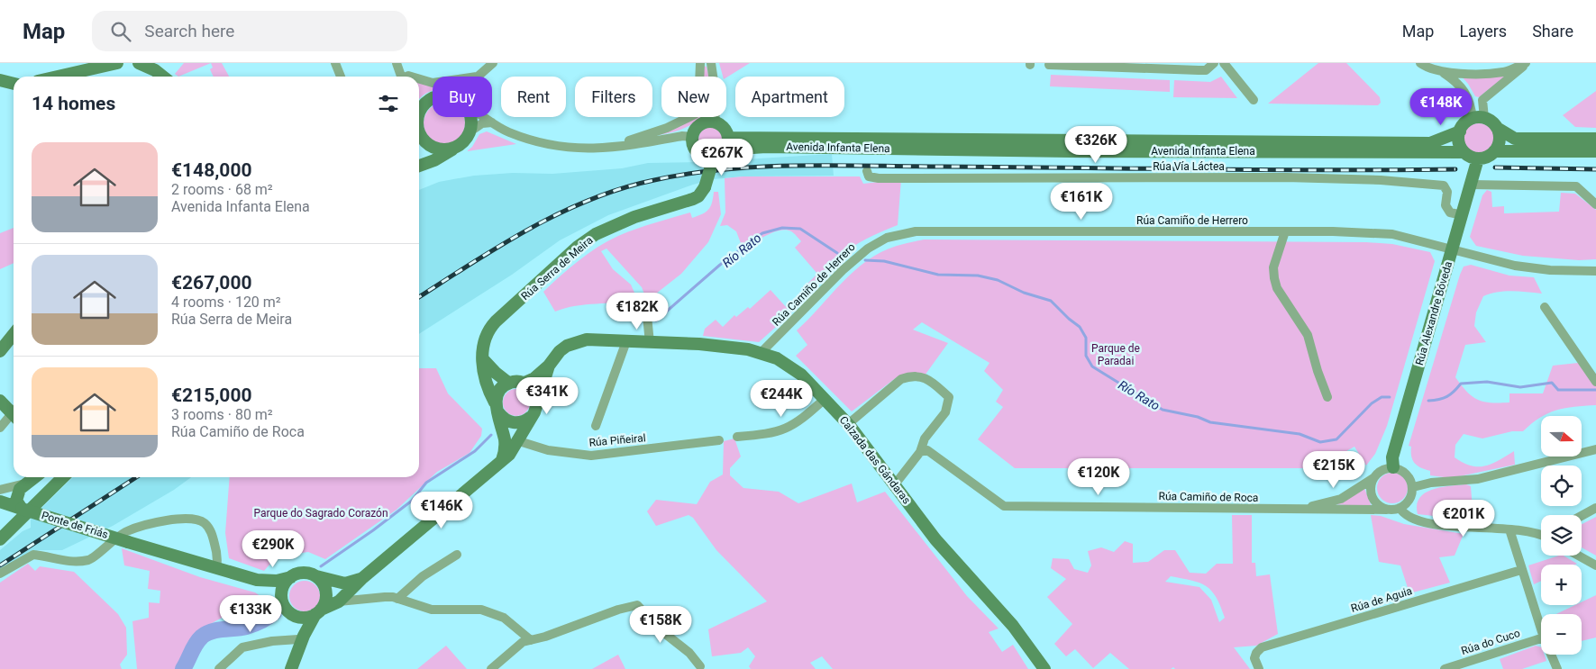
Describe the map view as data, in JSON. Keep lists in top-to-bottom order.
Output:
{
  "streets": {
    "street": [
      "Avenida Infanta Elena",
      "Rúa Vía Láctea",
      "Rúa Camiño de Herrero",
      "Rúa Serra de Meira",
      "Rúa Alexandre Bóveda",
      "Rúa Piñeiral",
      "Calzada das Gándaras",
      "Rúa Camiño de Roca",
      "Ponte de Friás",
      "Rúa de Aguia",
      "Rúa do Cuco"
    ]
  },
  "crossings": [
    ["Avenida Infanta Elena", "Rúa Serra de Meira"],
    ["Avenida Infanta Elena", "Rúa Alexandre Bóveda"],
    ["Rúa Vía Láctea", "Rúa Alexandre Bóveda"],
    ["Rúa Camiño de Herrero", "Rúa Alexandre Bóveda"],
    ["Rúa Camiño de Herrero", "Calzada das Gándaras"],
    ["Rúa Alexandre Bóveda", "Rúa Camiño de Roca"]
  ],
  "water": ["Río Rato"],
  "parks": ["Parque de Paradai", "Parque do Sagrado Corazón"],
  "north": "right",
  "page": {
    "header": "Map",
    "search": "Search here",
    "nav": ["Map", "Layers", "Share"],
    "chip": [
      "Buy",
      "Rent",
      "Filters",
      "New",
      "Apartment"
    ],
    "heading": "14 homes",
    "price": [
      "€148K",
      "€326K",
      "€267K",
      "€161K",
      "€182K",
      "€341K",
      "€244K",
      "€215K",
      "€120K",
      "€146K",
      "€201K",
      "€290K",
      "€133K",
      "€158K"
    ],
    "list": [
      {
        "name": "€148,000",
        "note": "2 rooms · 68 m² · Avenida Infanta Elena"
      },
      {
        "name": "€267,000",
        "note": "4 rooms · 120 m² · Rúa Serra de Meira"
      },
      {
        "name": "€215,000",
        "note": "3 rooms · 80 m² · Rúa Camiño de Roca"
      }
    ],
    "map_buttons": ["+", "−"]
  }
}
